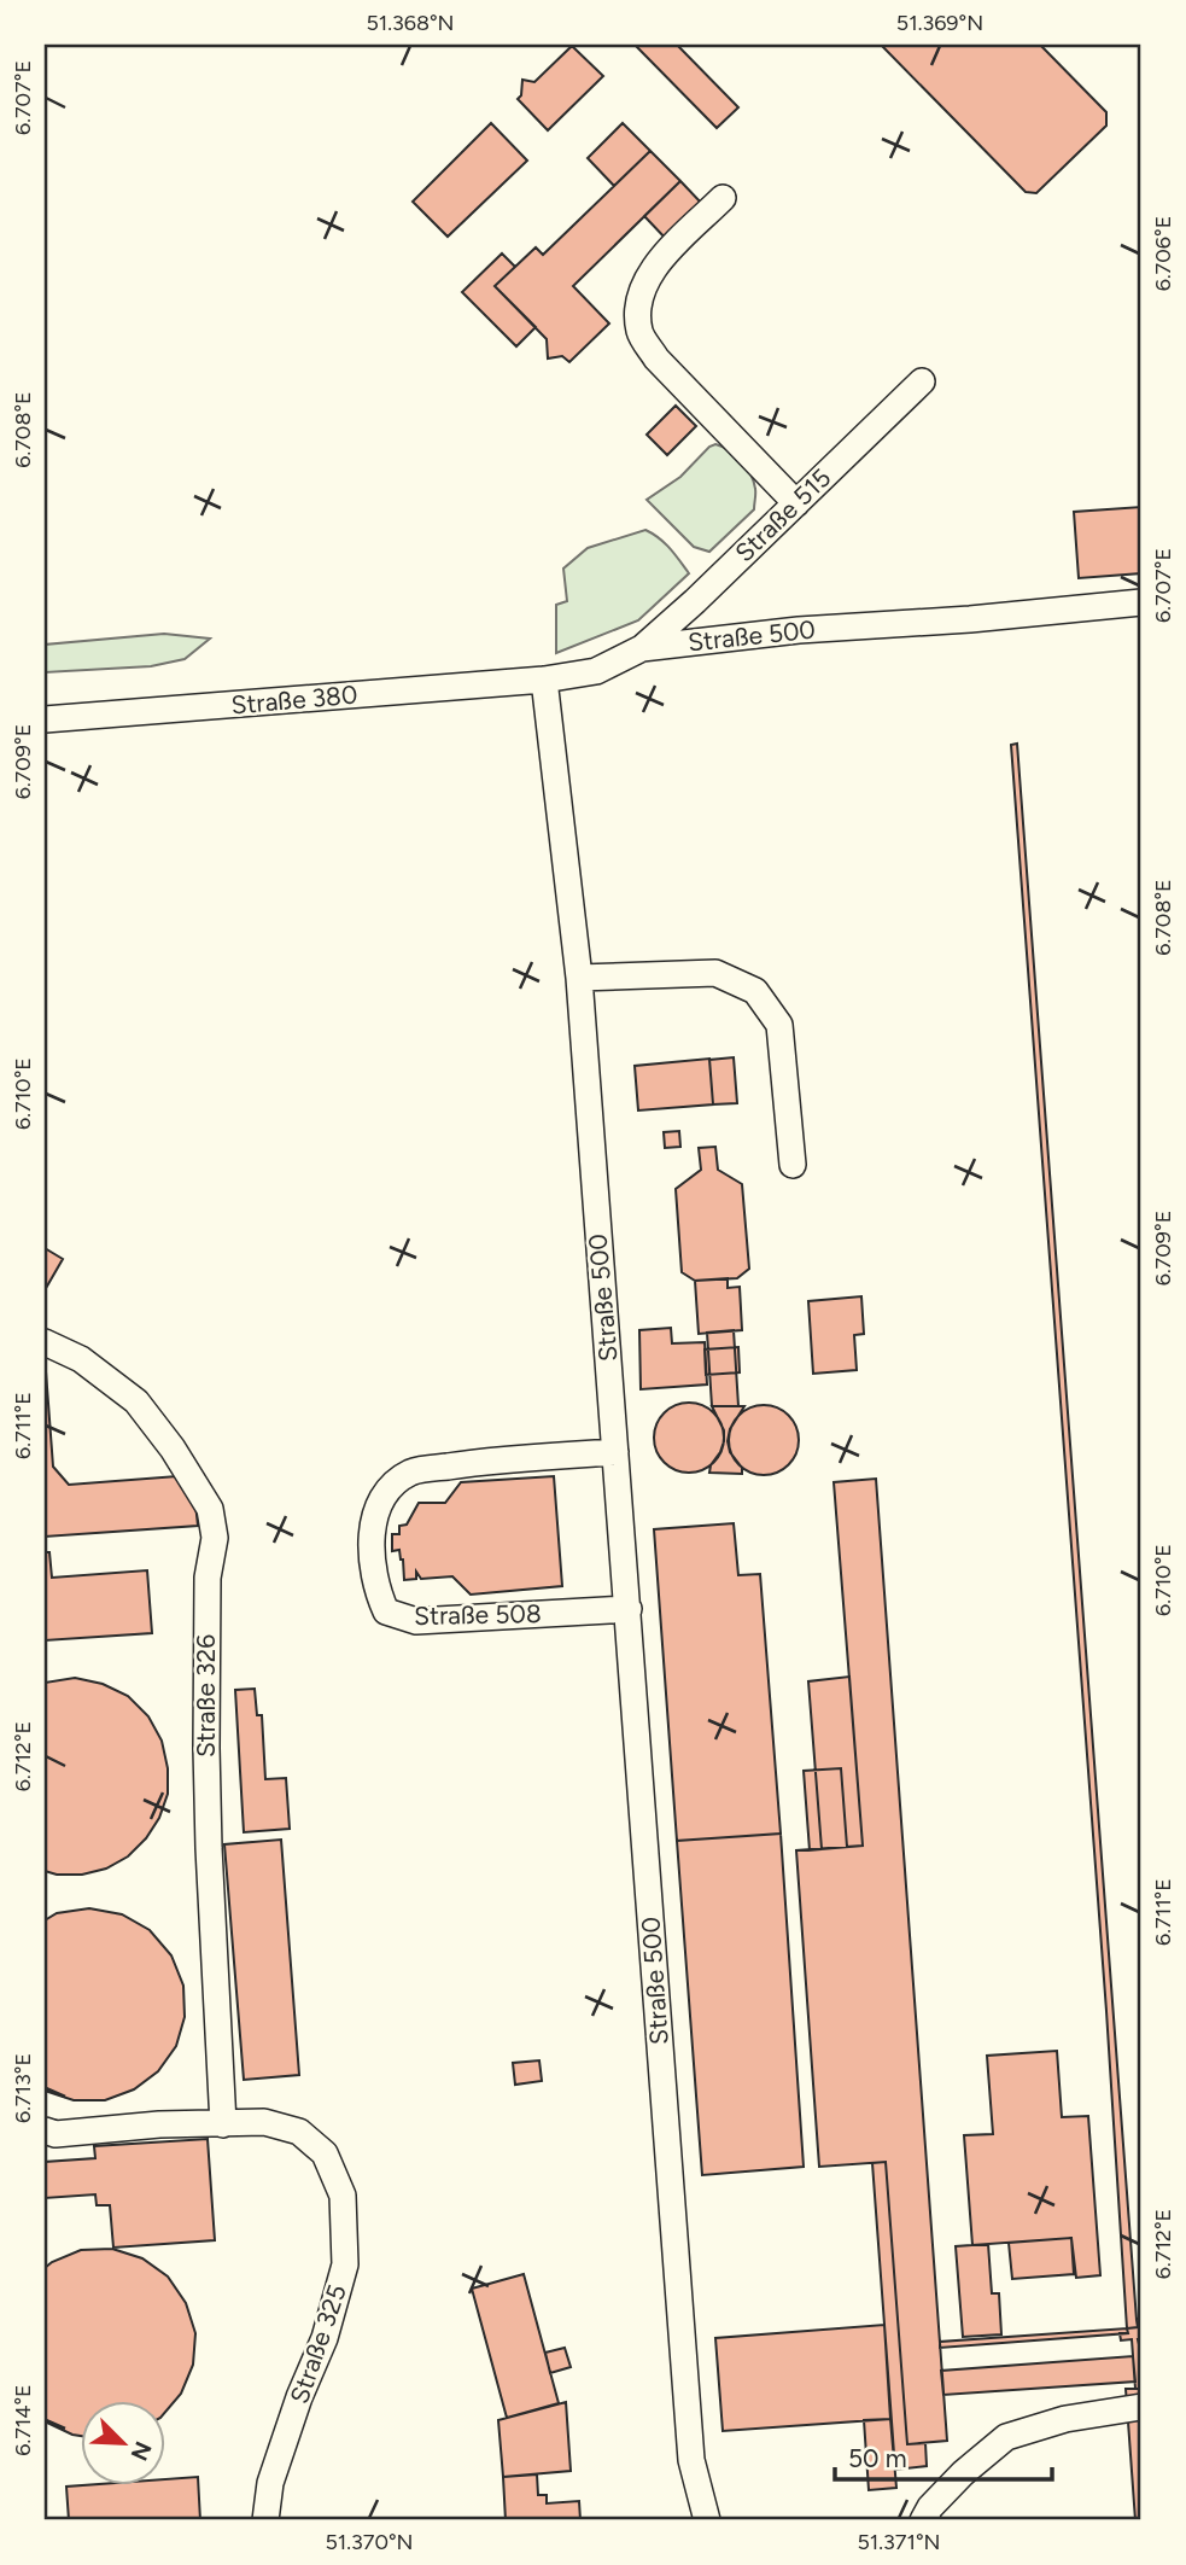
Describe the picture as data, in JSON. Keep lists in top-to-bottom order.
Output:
{
  "streets": {
    "street": [
      "Straße 515",
      "Straße 500",
      "Straße 380",
      "Straße 508",
      "Straße 326",
      "Straße 325"
    ]
  },
  "crossings": [
    ["Straße 515", "Straße 500"],
    ["Straße 500", "Straße 380"],
    ["Straße 500", "Straße 508"],
    ["Straße 326", "Straße 325"]
  ],
  "scale_bar": "50 m",
  "north": "bottom right",
  "coordinates": [
    "51.368°N",
    "51.369°N",
    "6.707°E",
    "6.706°E",
    "6.708°E",
    "6.709°E",
    "6.710°E",
    "6.711°E",
    "6.712°E",
    "6.713°E",
    "6.714°E",
    "51.370°N",
    "51.371°N"
  ]
}
